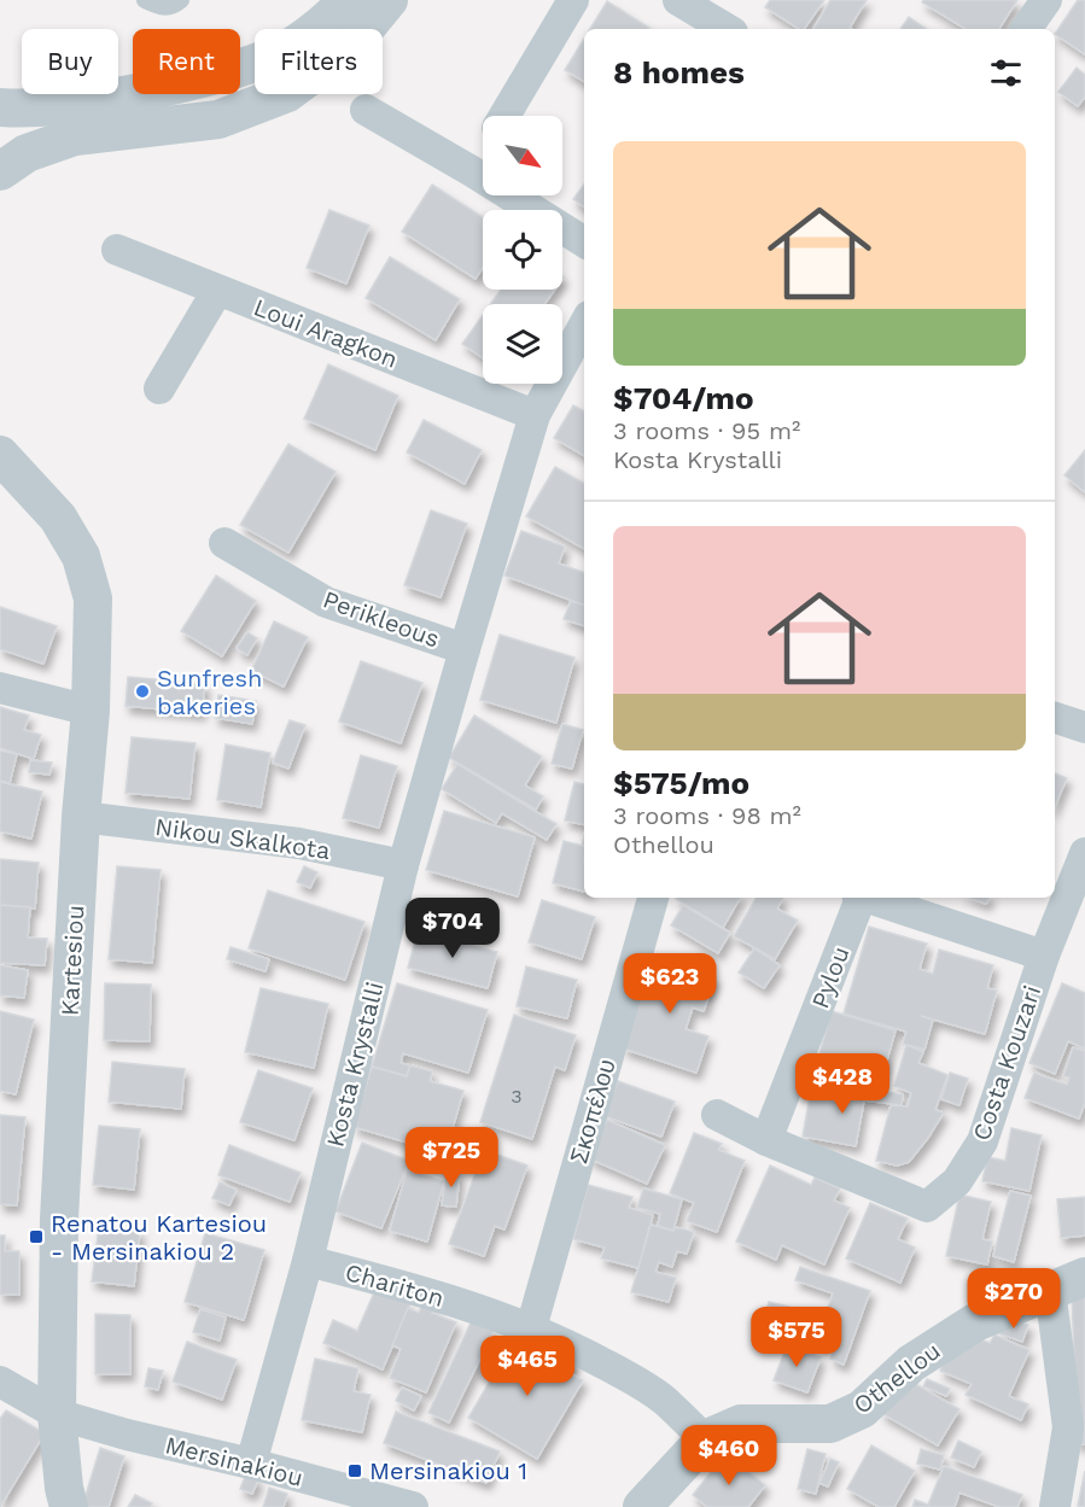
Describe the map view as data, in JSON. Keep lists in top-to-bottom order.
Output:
{
  "streets": {
    "street": [
      "Loui Aragkon",
      "Perikleous",
      "Nikou Skalkota",
      "Kartesiou",
      "Pylou",
      "Costa Kouzari",
      "Kosta Krystalli",
      "Σκοπέλου",
      "Chariton",
      "Othellou",
      "Mersinakiou"
    ]
  },
  "crossings": [
    ["Loui Aragkon", "Kosta Krystalli"],
    ["Perikleous", "Kosta Krystalli"],
    ["Nikou Skalkota", "Kartesiou"],
    ["Nikou Skalkota", "Kosta Krystalli"],
    ["Kartesiou", "Mersinakiou"],
    ["Pylou", "Costa Kouzari"],
    ["Kosta Krystalli", "Chariton"],
    ["Kosta Krystalli", "Mersinakiou"],
    ["Σκοπέλου", "Chariton"],
    ["Chariton", "Othellou"]
  ],
  "places": {
    "other": ["Sunfresh bakeries"],
    "transit": ["Renatou Kartesiou - Mersinakiou 2", "Mersinakiou 1"]
  },
  "house_numbers": ["3"],
  "north": "bottom right",
  "page": {
    "chip": ["Buy", "Rent", "Filters"],
    "heading": "8 homes",
    "list": [
      {
        "name": "$704/mo",
        "note": "3 rooms · 95 m² · Kosta Krystalli"
      },
      {
        "name": "$575/mo",
        "note": "3 rooms · 98 m² · Othellou"
      }
    ],
    "price": [
      "$704",
      "$623",
      "$428",
      "$725",
      "$270",
      "$575",
      "$465",
      "$460"
    ]
  }
}
